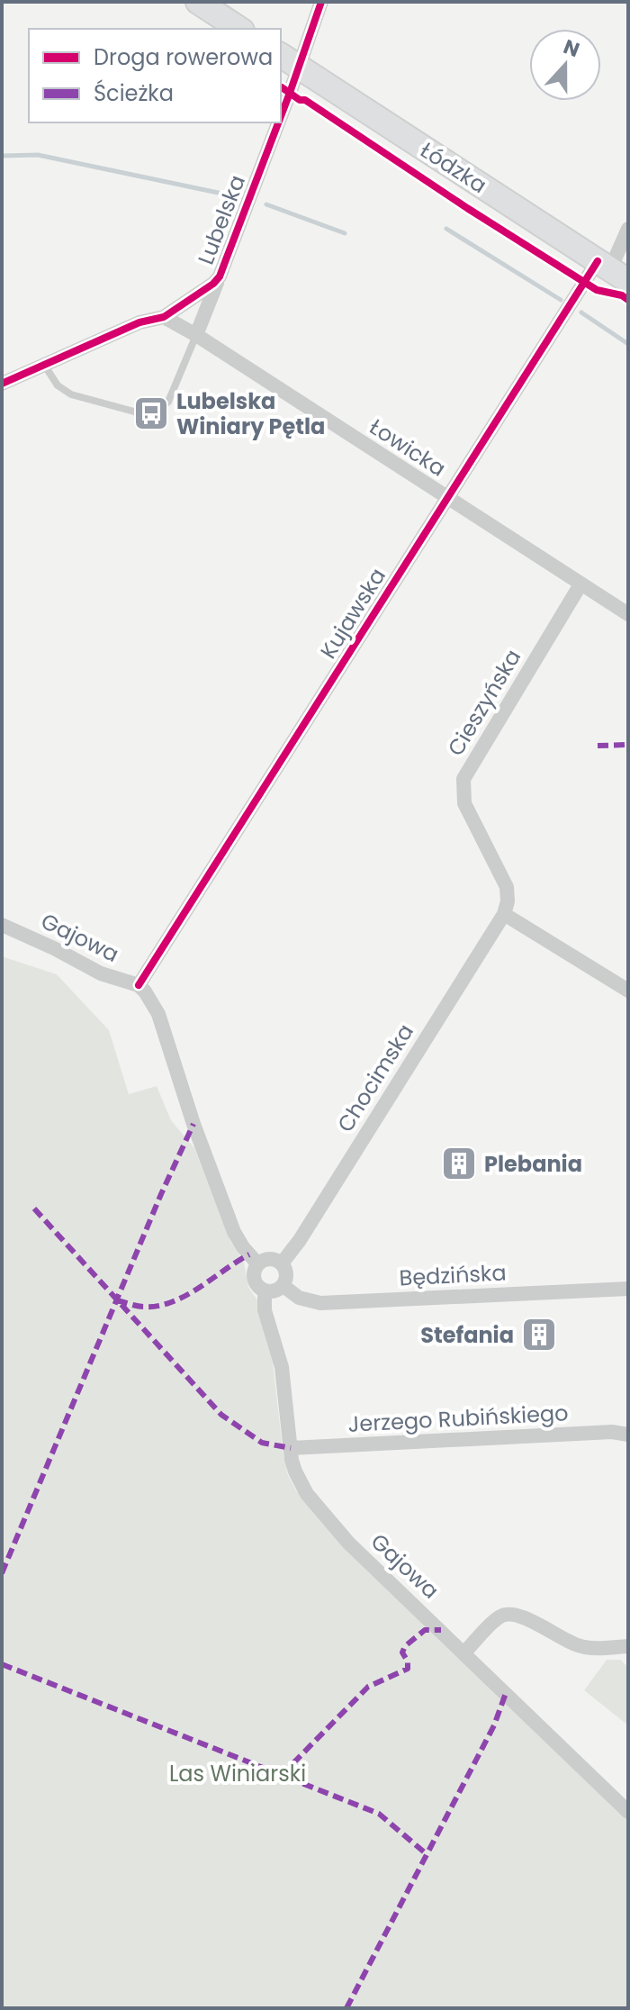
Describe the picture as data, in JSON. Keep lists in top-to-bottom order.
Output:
{
  "streets": {
    "main road": ["Łódzka"],
    "street": [
      "Lubelska",
      "Łowicka",
      "Kujawska",
      "Cieszyńska",
      "Gajowa",
      "Chocimska",
      "Będzińska",
      "Jerzego Rubińskiego"
    ]
  },
  "crossings": [
    ["Łódzka", "Lubelska"],
    ["Łódzka", "Kujawska"],
    ["Lubelska", "Łowicka"],
    ["Łowicka", "Kujawska"],
    ["Łowicka", "Cieszyńska"],
    ["Kujawska", "Gajowa"],
    ["Cieszyńska", "Chocimska"],
    ["Gajowa", "Chocimska"],
    ["Gajowa", "Będzińska"],
    ["Gajowa", "Jerzego Rubińskiego"],
    ["Chocimska", "Będzińska"]
  ],
  "parks": ["Las Winiarski"],
  "places": {
    "bus stop": ["Lubelska Winiary Pętla"],
    "building": ["Plebania", "Stefania"]
  },
  "legend": ["Droga rowerowa", "Ścieżka"],
  "north": "top"
}
